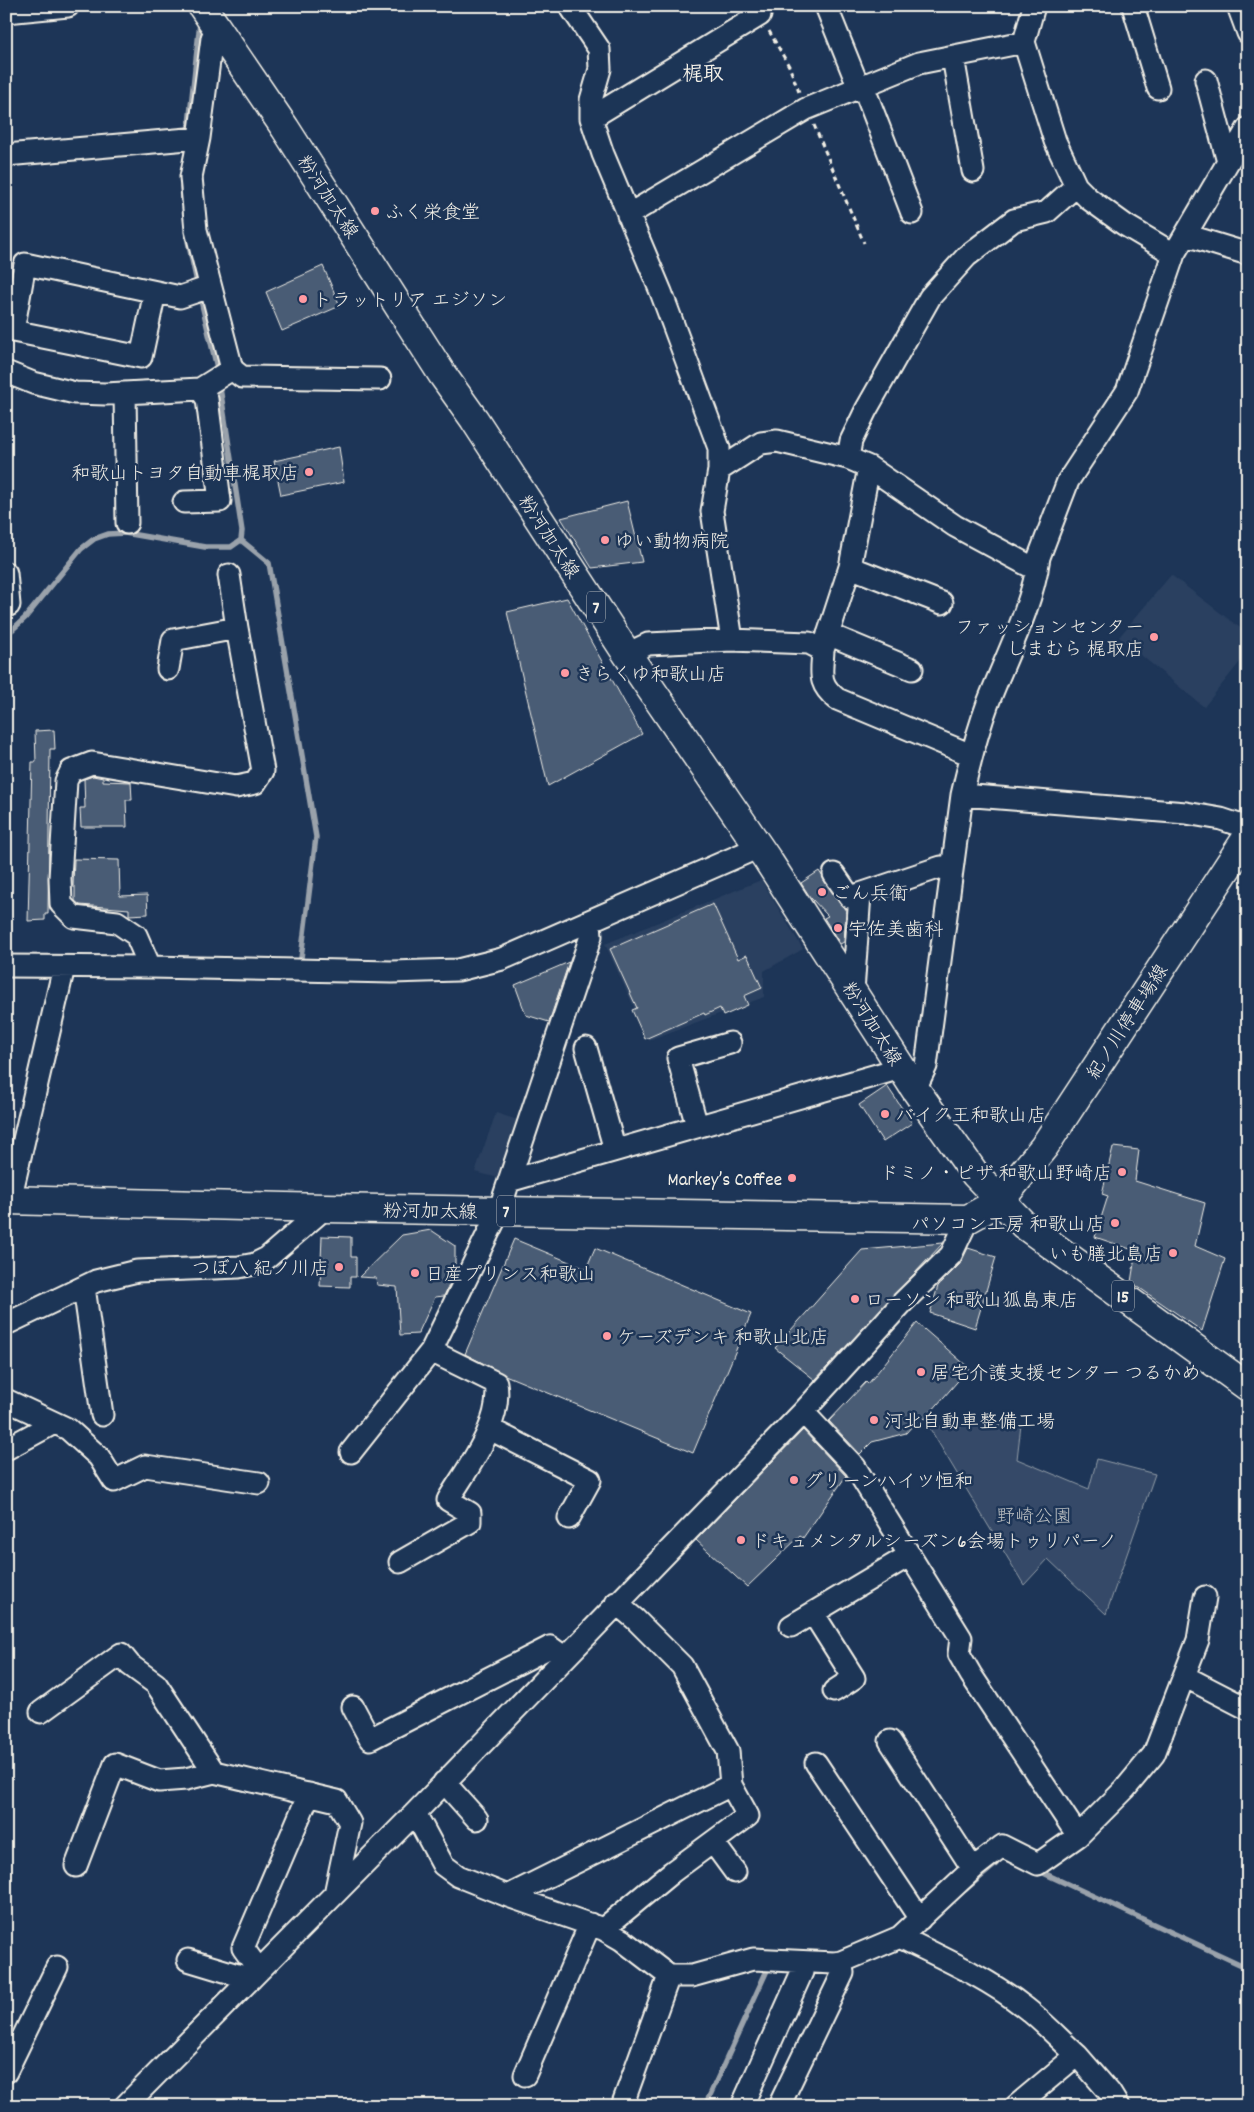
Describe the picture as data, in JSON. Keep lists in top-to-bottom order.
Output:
{
  "streets": {
    "main road": [
      "粉河加太線",
      "7",
      "紀ノ川停車場線",
      "15"
    ]
  },
  "crossings": [
    ["粉河加太線", "紀ノ川停車場線"],
    ["粉河加太線", "15"],
    ["紀ノ川停車場線", "15"]
  ],
  "districts": ["梶取"],
  "parks": ["野崎公園"],
  "places": [
    "ふく栄食堂",
    "トラットリア エジソン",
    "和歌山トヨタ自動車梶取店",
    "ゆい動物病院",
    "ファッションセンター しまむら 梶取店",
    "きらくゆ和歌山店",
    "ごん兵衛",
    "宇佐美歯科",
    "バイク王和歌山店",
    "ドミノ・ピザ 和歌山野崎店",
    "Markey’s Coffee",
    "パソコン工房 和歌山店",
    "いも膳北島店",
    "つぼ八 紀ノ川店",
    "日産プリンス和歌山",
    "ローソン 和歌山狐島東店",
    "ケーズデンキ 和歌山北店",
    "居宅介護支援センター つるかめ",
    "河北自動車整備工場",
    "グリーンハイツ恒和",
    "ドキュメンタルシーズン6会場トゥリパーノ"
  ]
}
